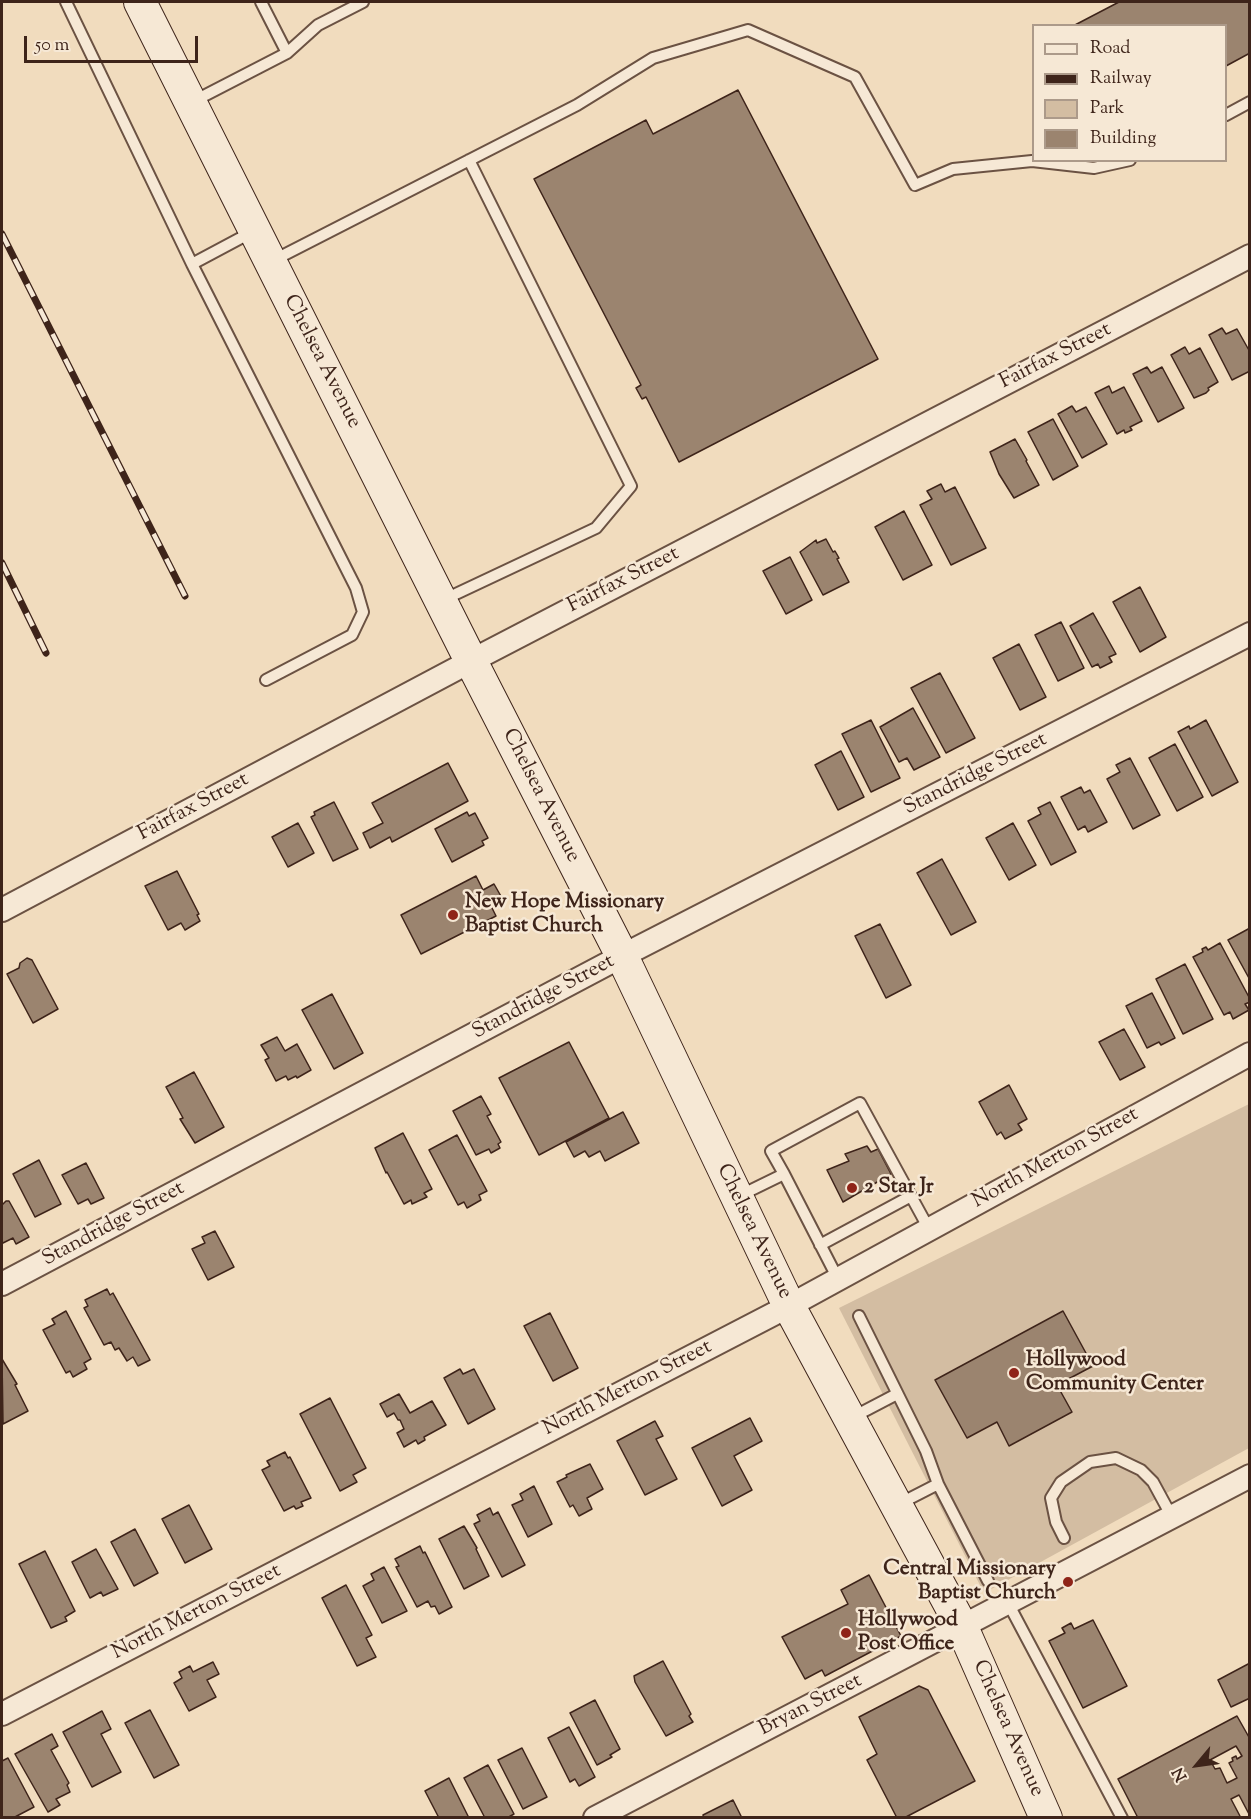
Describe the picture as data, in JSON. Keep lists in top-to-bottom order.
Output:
{
  "streets": {
    "main road": ["Chelsea Avenue"],
    "street": [
      "Fairfax Street",
      "Standridge Street",
      "North Merton Street",
      "Bryan Street"
    ]
  },
  "crossings": [
    ["Fairfax Street", "Chelsea Avenue"],
    ["Chelsea Avenue", "Standridge Street"],
    ["Chelsea Avenue", "North Merton Street"],
    ["Chelsea Avenue", "Bryan Street"]
  ],
  "places": [
    "New Hope Missionary Baptist Church",
    "2 Star Jr",
    "Hollywood Community Center",
    "Central Missionary Baptist Church",
    "Hollywood Post Office"
  ],
  "legend": [
    "Road",
    "Railway",
    "Park",
    "Building"
  ],
  "scale_bar": "50 m",
  "north": "bottom left"
}
